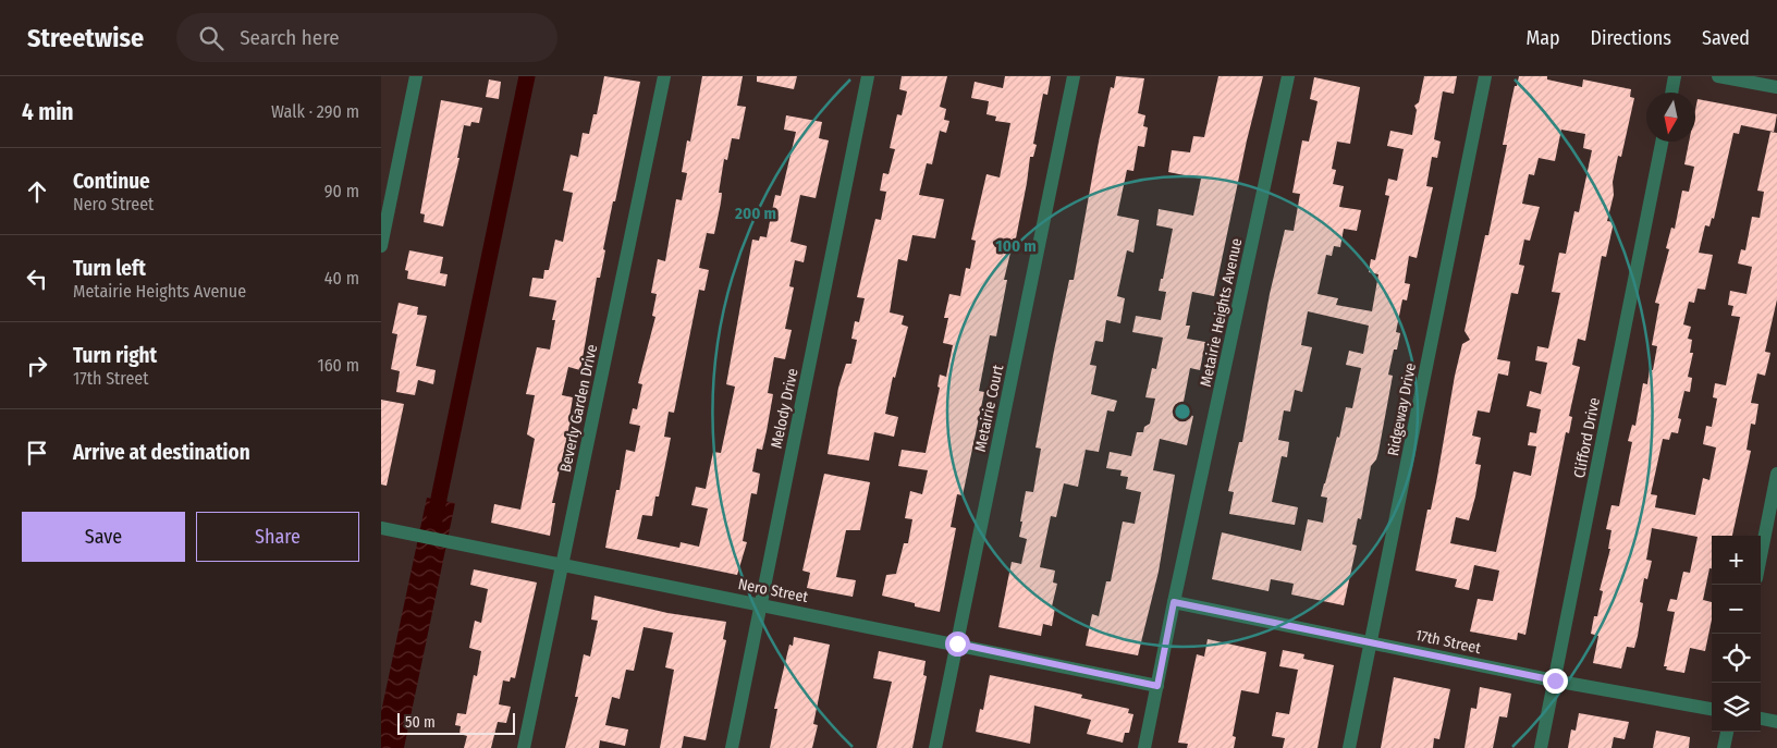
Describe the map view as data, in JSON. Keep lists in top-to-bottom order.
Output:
{
  "streets": {
    "street": [
      "Metairie Heights Avenue",
      "Beverly Garden Drive",
      "Melody Drive",
      "Metairie Court",
      "Ridgeway Drive",
      "Clifford Drive",
      "Nero Street",
      "17th Street"
    ]
  },
  "crossings": [
    ["Metairie Heights Avenue", "Nero Street"],
    ["Metairie Heights Avenue", "17th Street"],
    ["Beverly Garden Drive", "Nero Street"],
    ["Melody Drive", "Nero Street"],
    ["Metairie Court", "Nero Street"],
    ["Ridgeway Drive", "17th Street"],
    ["Clifford Drive", "17th Street"]
  ],
  "scale_bar": "50 m",
  "north": "bottom",
  "page": {
    "header": "Streetwise",
    "search": "Search here",
    "nav": ["Map", "Directions", "Saved"],
    "heading": ["4 min", "Walk · 290 m"],
    "list": [
      ["Continue", "Nero Street", "90 m"],
      ["Turn left", "Metairie Heights Avenue", "40 m"],
      ["Turn right", "17th Street", "160 m"],
      "Arrive at destination"
    ],
    "buttons": ["Save", "Share"],
    "map_buttons": ["+", "−"],
    "scale": "50 m"
  },
  "rings": ["200 m", "100 m"]
}
